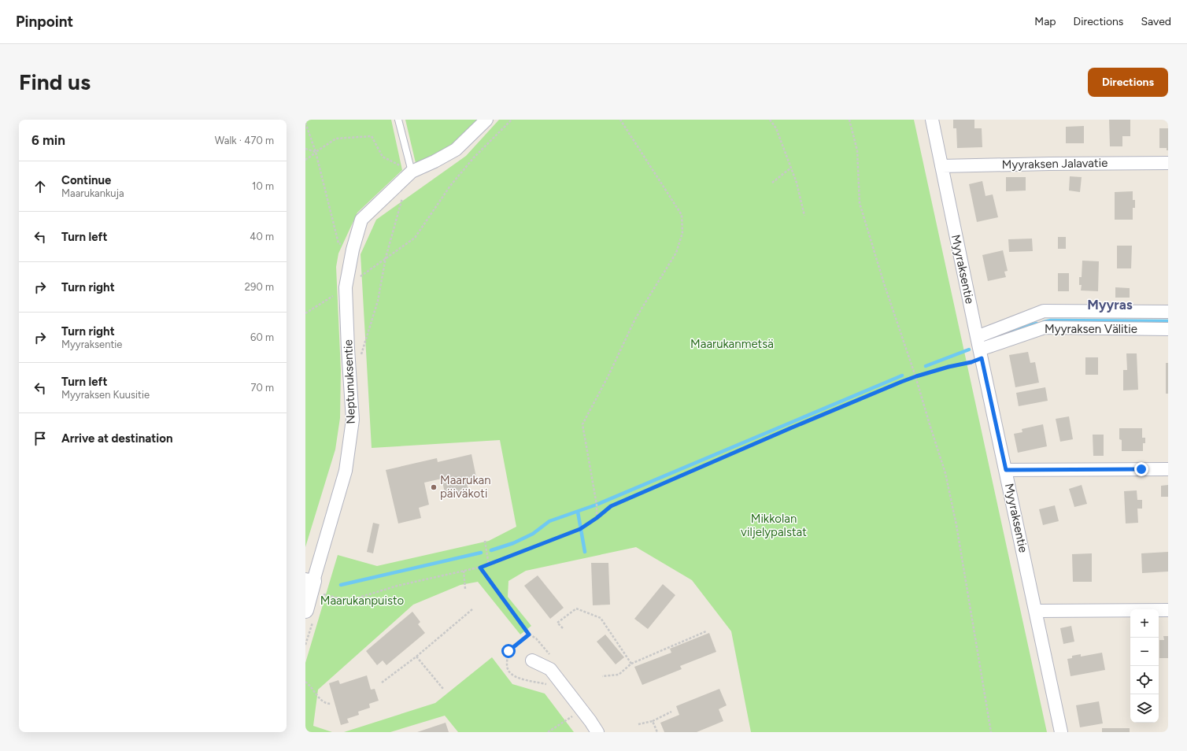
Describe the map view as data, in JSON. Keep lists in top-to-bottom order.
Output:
{
  "streets": {
    "street": [
      "Myyraksen Jalavatie",
      "Myyraksentie",
      "Myyraksen Välitie",
      "Neptunuksentie"
    ]
  },
  "crossings": [
    ["Myyraksen Jalavatie", "Myyraksentie"],
    ["Myyraksentie", "Myyraksen Välitie"]
  ],
  "districts": ["Myyras"],
  "parks": ["Maarukanmetsä", "Mikkolan viljelypalstat", "Maarukanpuisto"],
  "places": ["Maarukan päiväkoti"],
  "page": {
    "header": "Pinpoint",
    "nav": ["Map", "Directions", "Saved"],
    "buttons": "Directions",
    "title": "Find us",
    "heading": ["6 min", "Walk · 470 m"],
    "list": [
      ["Continue", "Maarukankuja", "10 m"],
      ["Turn left", "40 m"],
      ["Turn right", "290 m"],
      ["Turn right", "Myyraksentie", "60 m"],
      ["Turn left", "Myyraksen Kuusitie", "70 m"],
      "Arrive at destination"
    ],
    "map_buttons": ["+", "−"]
  }
}
